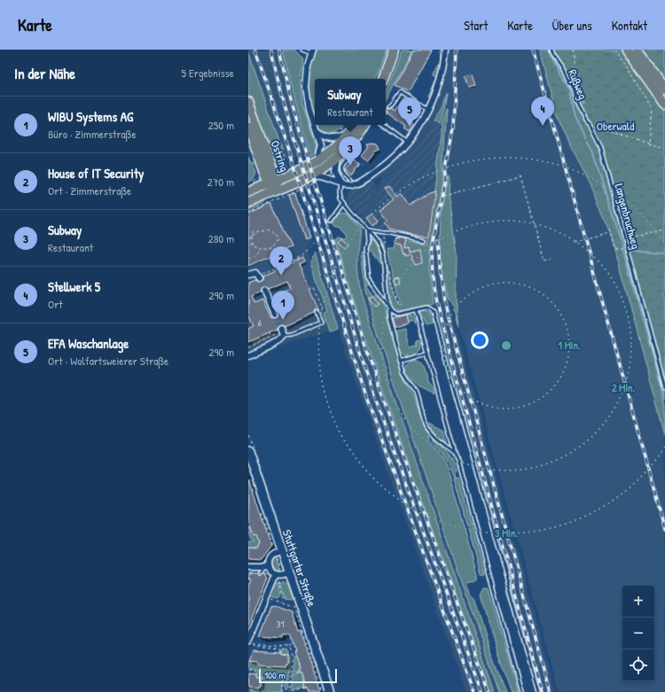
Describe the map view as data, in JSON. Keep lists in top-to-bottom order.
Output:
{
  "streets": {
    "main road": ["Ostring", "Stuttgarter Straße"],
    "lane": ["Rußweg", "Langenbruchweg"]
  },
  "crossings": [
    ["Rußweg", "Langenbruchweg"]
  ],
  "parks": ["Oberwald"],
  "house_numbers": ["6", "31"],
  "scale_bar": "100 m",
  "page": {
    "header": "Karte",
    "nav": [
      "Start",
      "Karte",
      "Über uns",
      "Kontakt"
    ],
    "heading": ["In der Nähe", "5 Ergebnisse"],
    "popup": ["Subway", "Restaurant"],
    "list": [
      {
        "mark": "1",
        "name": "WIBU Systems AG",
        "note": "Büro · Zimmerstraße",
        "value": "250 m"
      },
      {
        "mark": "2",
        "name": "House of IT Security",
        "note": "Ort · Zimmerstraße",
        "value": "270 m"
      },
      {
        "mark": "3",
        "name": "Subway",
        "note": "Restaurant",
        "value": "280 m"
      },
      {
        "mark": "4",
        "name": "Stellwerk 5",
        "note": "Ort",
        "value": "290 m"
      },
      {
        "mark": "5",
        "name": "EFA Waschanlage",
        "note": "Ort · Wolfartsweierer Straße",
        "value": "290 m"
      }
    ],
    "pins": [
      "4",
      "5",
      "3",
      "2",
      "1"
    ],
    "map_buttons": ["+", "−"],
    "scale": "100 m"
  },
  "rings": ["1 Min.", "2 Min.", "3 Min."]
}
